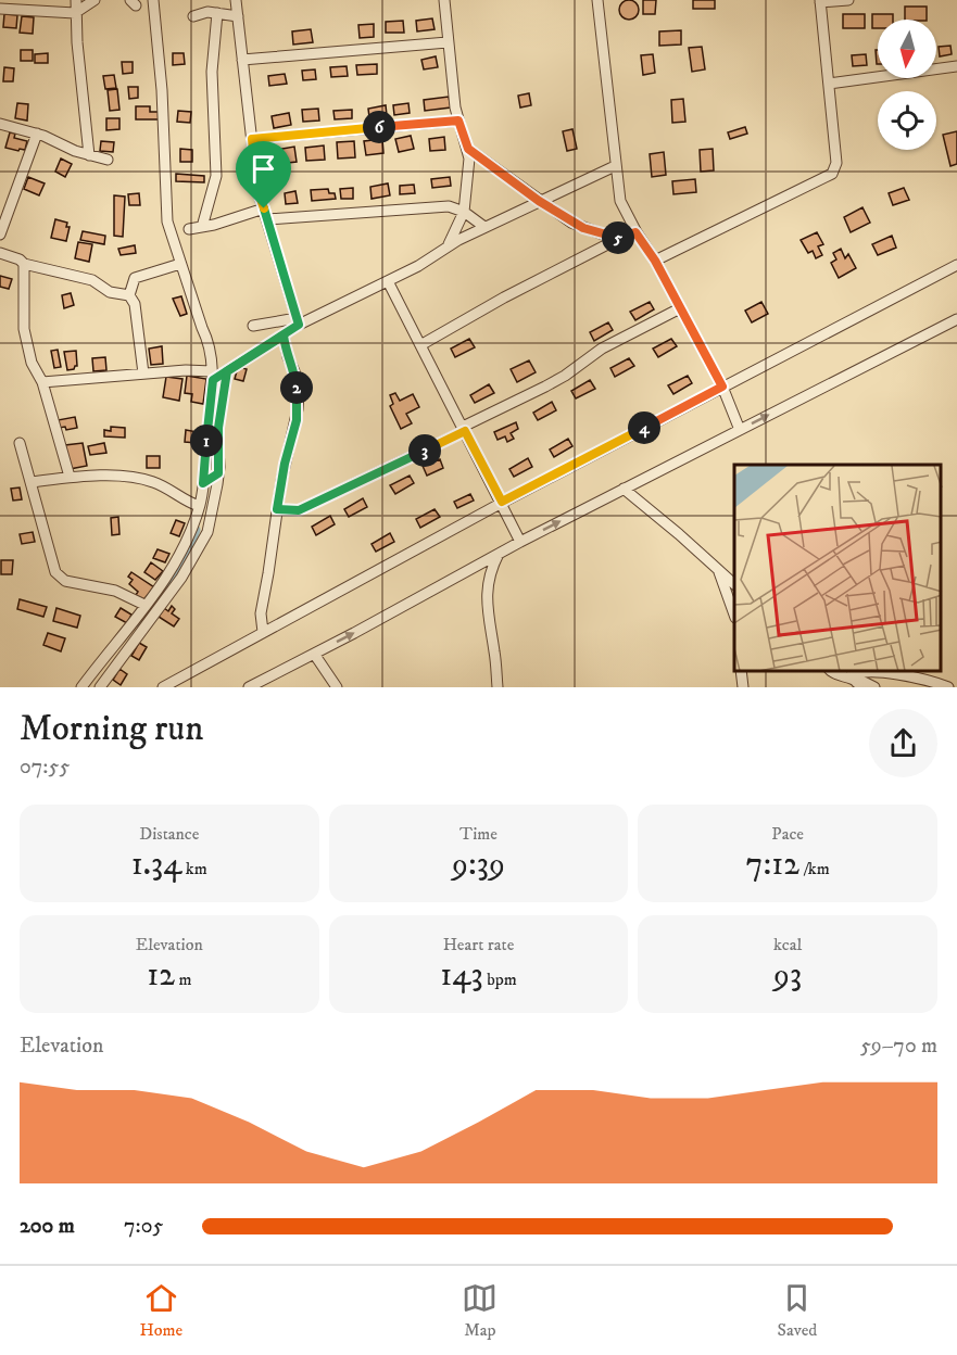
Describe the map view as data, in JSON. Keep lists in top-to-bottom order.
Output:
{
  "north": "bottom",
  "page": {
    "pins": [
      "6",
      "5",
      "2",
      "4",
      "1",
      "3"
    ],
    "heading": ["Morning run", "07:55"],
    "stats": [
      ["Distance", "1.34 km"],
      ["Time", "9:39"],
      ["Pace", "7:12 /km"],
      ["Elevation", "12 m"],
      ["Heart rate", "143 bpm"],
      ["kcal", "93"]
    ],
    "chart": ["Elevation", "59–70 m"],
    "list": [
      {
        "name": "200 m",
        "note": "7:05"
      }
    ],
    "tabs": ["Home", "Map", "Saved"]
  }
}
